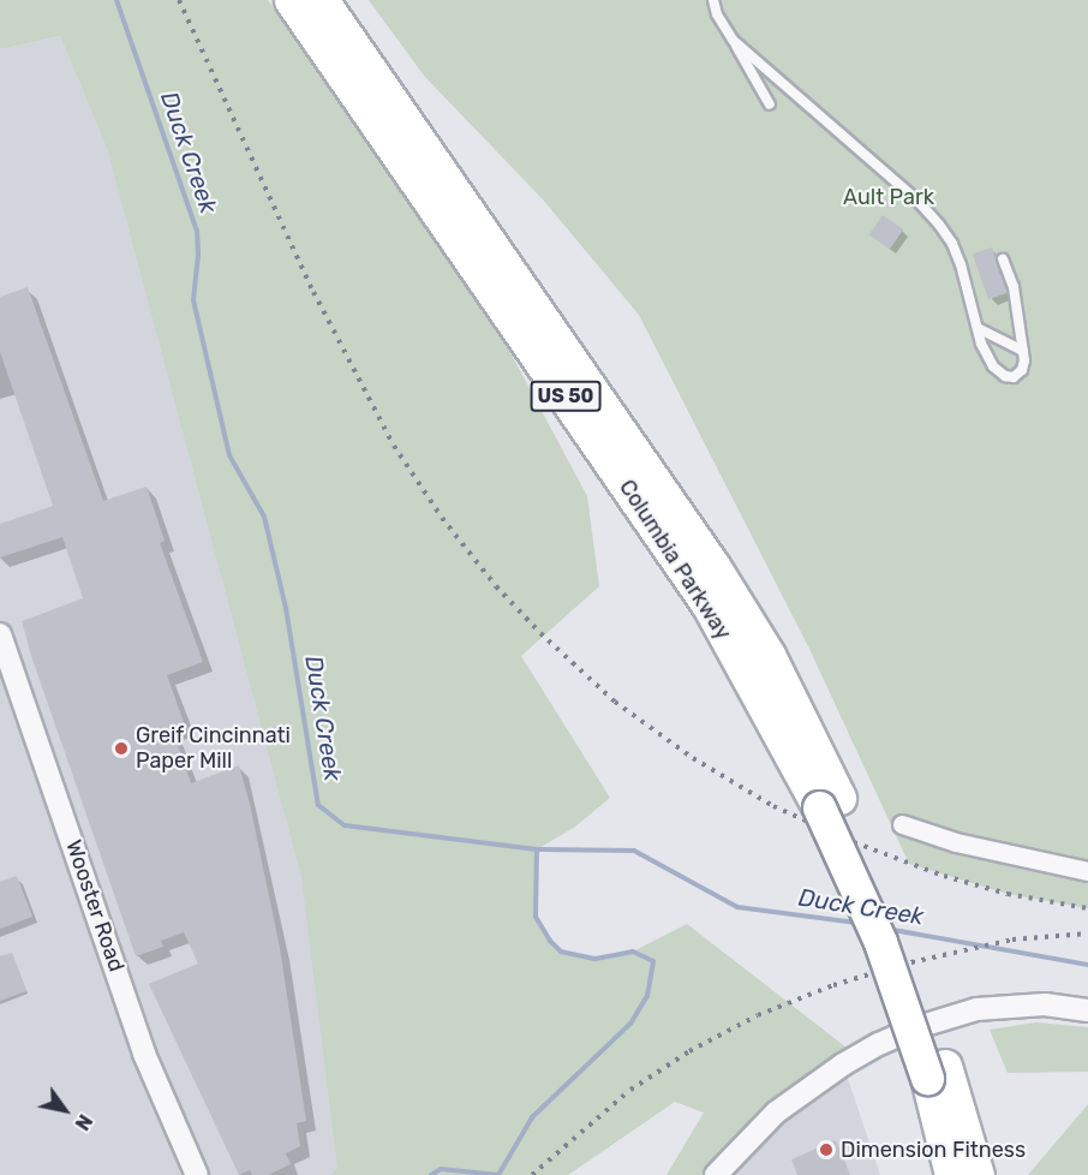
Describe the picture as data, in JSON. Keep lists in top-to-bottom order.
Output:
{
  "streets": {
    "highway": ["US 50", "Columbia Parkway"],
    "street": ["Wooster Road"]
  },
  "water": ["Duck Creek"],
  "parks": ["Ault Park"],
  "places": ["Greif Cincinnati Paper Mill", "Dimension Fitness"],
  "north": "bottom right"
}
